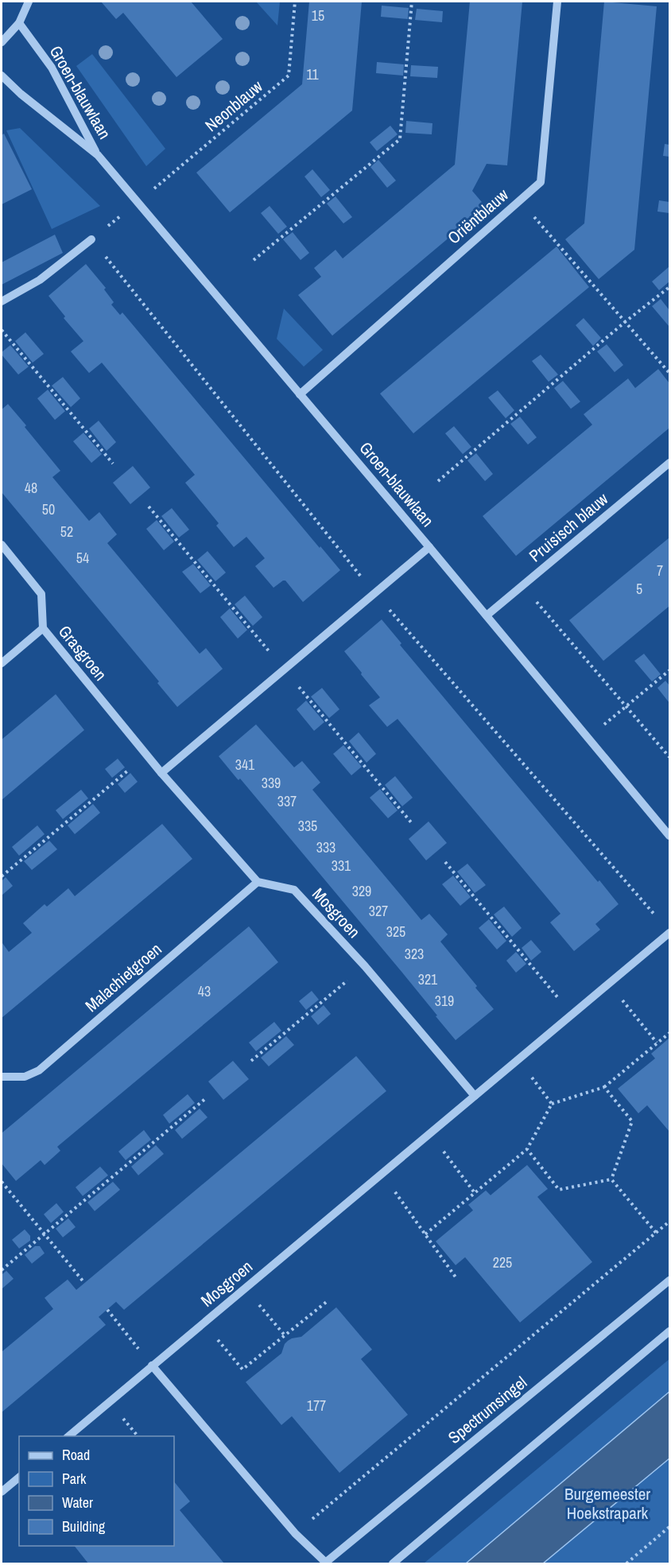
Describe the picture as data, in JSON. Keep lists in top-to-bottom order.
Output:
{
  "streets": {
    "street": [
      "Groen-blauwlaan",
      "Oriëntblauw",
      "Pruisisch blauw",
      "Grasgroen",
      "Mosgroen",
      "Malachietgroen",
      "Spectrumsingel"
    ],
    "path": ["Neonblauw"]
  },
  "crossings": [
    ["Groen-blauwlaan", "Neonblauw"],
    ["Groen-blauwlaan", "Oriëntblauw"],
    ["Groen-blauwlaan", "Pruisisch blauw"],
    ["Mosgroen", "Malachietgroen"]
  ],
  "parks": ["Burgemeester Hoekstrapark"],
  "house_numbers": [
    "15",
    "11",
    "48",
    "50",
    "52",
    "54",
    "7",
    "5",
    "341",
    "339",
    "337",
    "335",
    "333",
    "331",
    "329",
    "327",
    "325",
    "323",
    "321",
    "43",
    "319",
    "225",
    "177"
  ],
  "legend": [
    "Road",
    "Park",
    "Water",
    "Building"
  ]
}
